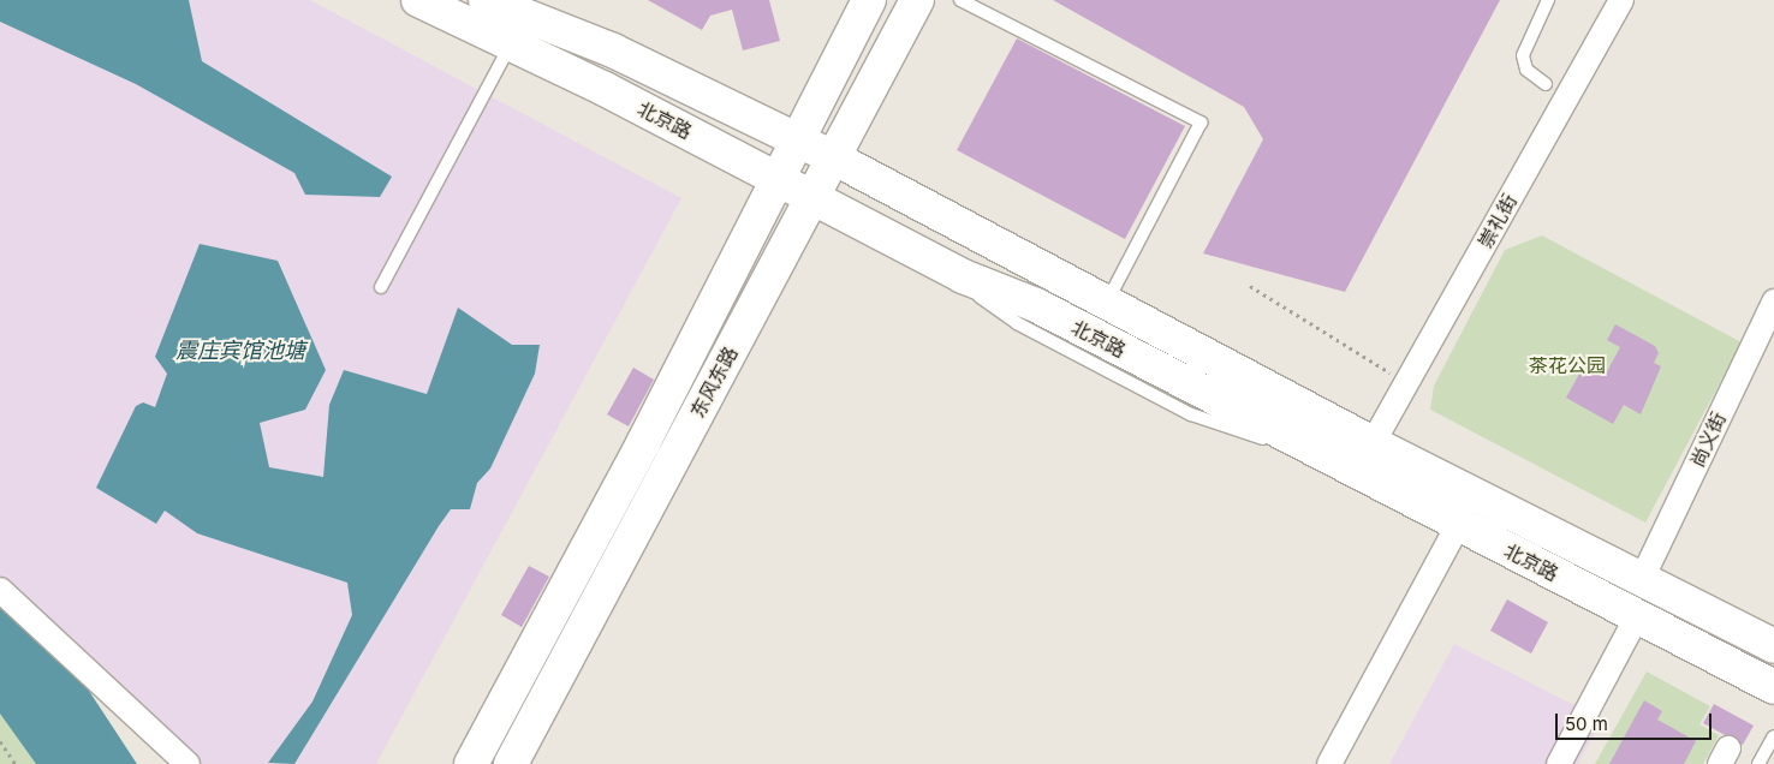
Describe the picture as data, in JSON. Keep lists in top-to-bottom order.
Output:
{
  "streets": {
    "main road": ["北京路", "东风东路"],
    "street": ["崇礼街", "尚义街"]
  },
  "crossings": [
    ["北京路", "崇礼街"],
    ["北京路", "东风东路"],
    ["北京路", "尚义街"]
  ],
  "water": ["震庄宾馆池塘"],
  "parks": ["茶花公园"],
  "scale_bar": "50 m"
}
